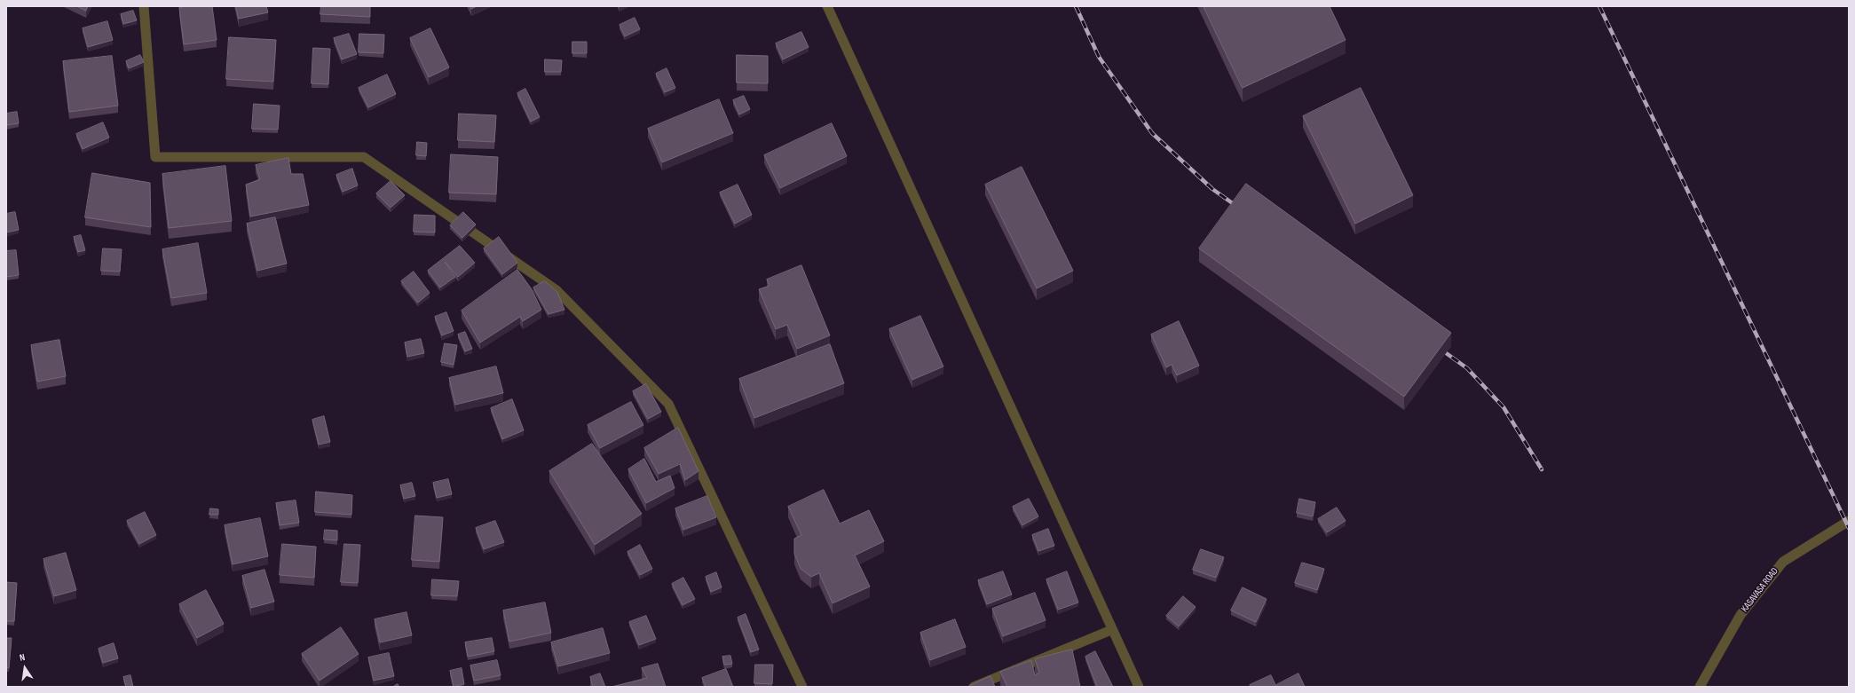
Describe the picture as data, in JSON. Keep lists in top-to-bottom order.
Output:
{
  "streets": {
    "street": ["KASAVASA ROAD"]
  },
  "north": "top"
}
